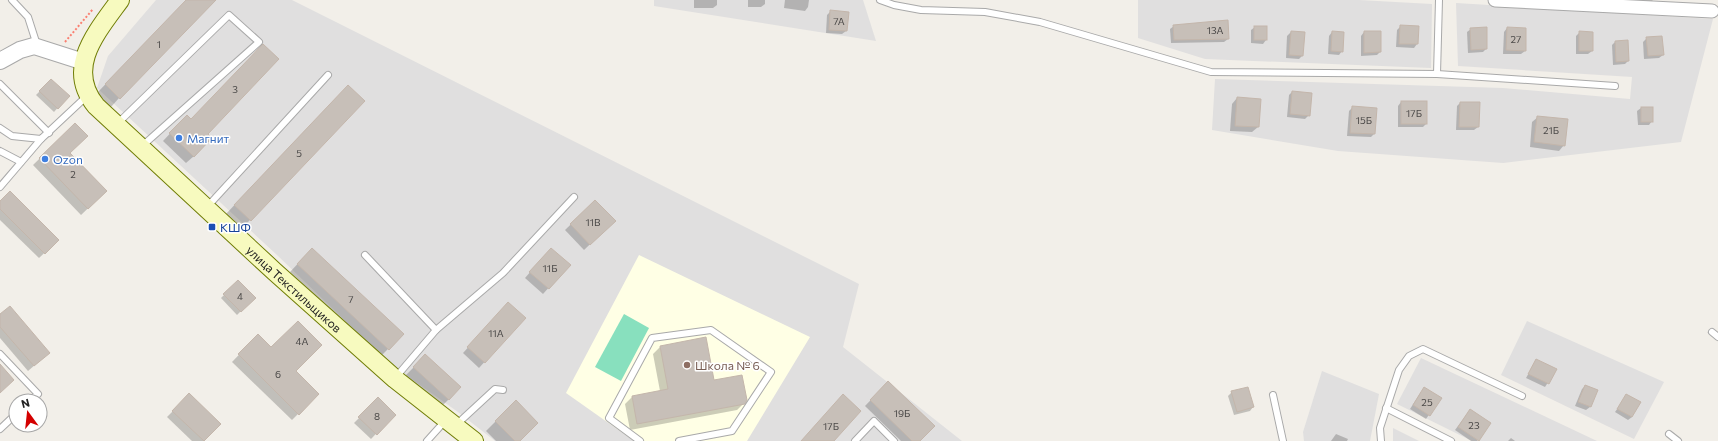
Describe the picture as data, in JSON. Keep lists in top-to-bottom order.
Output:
{
  "streets": {
    "main road": ["улица Текстильщиков"]
  },
  "places": {
    "other": ["Магнит", "Ozon", "Школа № 6"],
    "transit": ["КШФ"]
  },
  "house_numbers": [
    "7А",
    "13А",
    "27",
    "1",
    "3",
    "17Б",
    "15Б",
    "21Б",
    "5",
    "2",
    "11В",
    "11Б",
    "4",
    "7",
    "11А",
    "4А",
    "6",
    "25",
    "19Б",
    "8",
    "23",
    "17Б"
  ],
  "north": "top"
}
